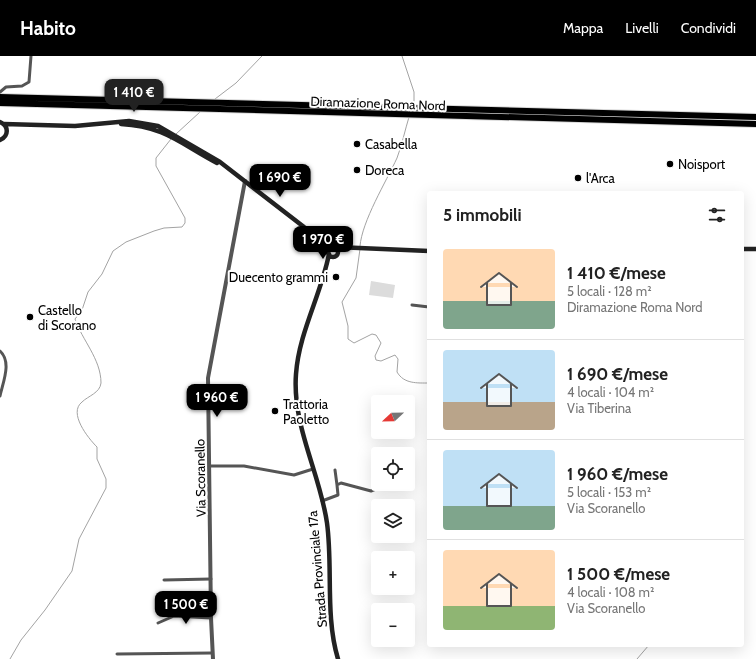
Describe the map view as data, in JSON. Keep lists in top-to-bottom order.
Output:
{
  "streets": {
    "highway": ["Diramazione Roma Nord"],
    "main road": ["Strada Provinciale 17a"],
    "street": ["Via Scoranello"]
  },
  "places": [
    "Casabella",
    "Noisport",
    "Doreca",
    "l'Arca",
    "Duecento grammi",
    "Castello di Scorano",
    "Trattoria Paoletto"
  ],
  "north": "left",
  "page": {
    "header": "Habito",
    "nav": ["Mappa", "Livelli", "Condividi"],
    "price": [
      "1 410 €",
      "1 690 €",
      "1 970 €",
      "1 960 €",
      "1 500 €"
    ],
    "heading": "5 immobili",
    "list": [
      {
        "name": "1 410 €/mese",
        "note": "5 locali · 128 m² · Diramazione Roma Nord"
      },
      {
        "name": "1 690 €/mese",
        "note": "4 locali · 104 m² · Via Tiberina"
      },
      {
        "name": "1 960 €/mese",
        "note": "5 locali · 153 m² · Via Scoranello"
      },
      {
        "name": "1 500 €/mese",
        "note": "4 locali · 108 m² · Via Scoranello"
      }
    ],
    "map_buttons": ["+", "−"]
  }
}
